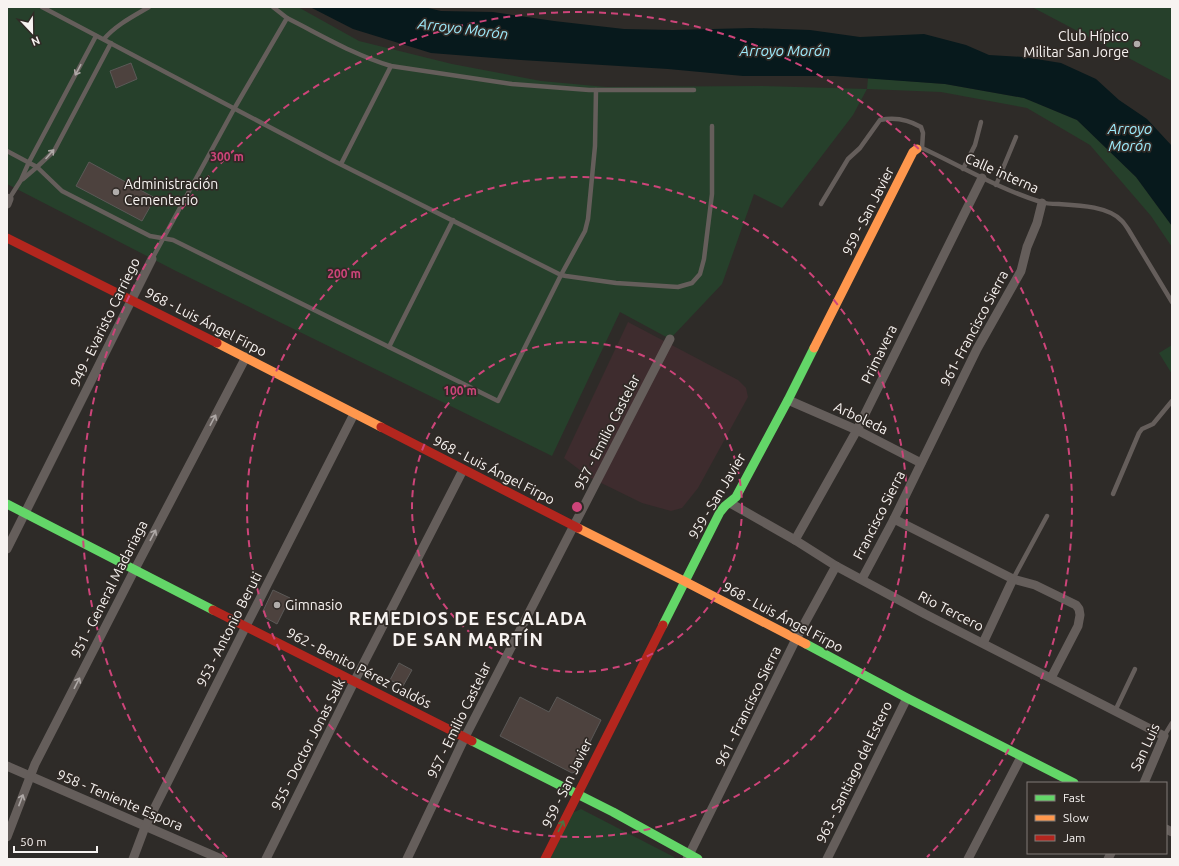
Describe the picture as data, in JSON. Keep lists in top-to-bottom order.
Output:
{
  "streets": {
    "street": [
      "959 - San Javier",
      "949 - Evaristo Carriego",
      "968 - Luis Ángel Firpo",
      "961- Francisco Sierra",
      "Primavera",
      "Arboleda",
      "957 - Emilio Castelar",
      "Francisco Sierra",
      "951 - General Madariaga",
      "Rio Tercero",
      "953 - Antonio Beruti",
      "962 - Benito Pérez Galdós",
      "961 - Francisco Sierra",
      "955 - Doctor Jonas Salk",
      "San Luis",
      "963 - Santiago del Estero",
      "958 - Teniente Espora"
    ],
    "lane": ["Calle interna"]
  },
  "crossings": [
    ["Calle interna", "959 - San Javier"],
    ["Calle interna", "961- Francisco Sierra"],
    ["Calle interna", "Primavera"],
    ["959 - San Javier", "968 - Luis Ángel Firpo"],
    ["959 - San Javier", "Arboleda"],
    ["959 - San Javier", "Rio Tercero"],
    ["959 - San Javier", "962 - Benito Pérez Galdós"],
    ["949 - Evaristo Carriego", "968 - Luis Ángel Firpo"],
    ["949 - Evaristo Carriego", "962 - Benito Pérez Galdós"],
    ["968 - Luis Ángel Firpo", "957 - Emilio Castelar"],
    ["968 - Luis Ángel Firpo", "951 - General Madariaga"],
    ["968 - Luis Ángel Firpo", "953 - Antonio Beruti"],
    ["968 - Luis Ángel Firpo", "961 - Francisco Sierra"],
    ["968 - Luis Ángel Firpo", "955 - Doctor Jonas Salk"],
    ["968 - Luis Ángel Firpo", "963 - Santiago del Estero"],
    ["961- Francisco Sierra", "Arboleda"],
    ["961- Francisco Sierra", "Francisco Sierra"],
    ["Primavera", "Arboleda"],
    ["Primavera", "Rio Tercero"],
    ["Arboleda", "Francisco Sierra"],
    ["957 - Emilio Castelar", "962 - Benito Pérez Galdós"],
    ["Francisco Sierra", "Rio Tercero"],
    ["951 - General Madariaga", "962 - Benito Pérez Galdós"],
    ["951 - General Madariaga", "958 - Teniente Espora"],
    ["Rio Tercero", "961 - Francisco Sierra"],
    ["Rio Tercero", "San Luis"],
    ["953 - Antonio Beruti", "962 - Benito Pérez Galdós"],
    ["953 - Antonio Beruti", "958 - Teniente Espora"],
    ["962 - Benito Pérez Galdós", "961 - Francisco Sierra"],
    ["962 - Benito Pérez Galdós", "955 - Doctor Jonas Salk"]
  ],
  "one_way": ["951 - General Madariaga"],
  "districts": ["REMEDIOS DE ESCALADA DE SAN MARTÍN"],
  "water": ["Arroyo Morón"],
  "places": ["Club Hípico Militar San Jorge", "Administración Cementerio", "Gimnasio"],
  "legend": ["Fast", "Slow", "Jam"],
  "scale_bar": "50 m",
  "north": "bottom",
  "rings": ["300 m", "200 m", "100 m"]
}
